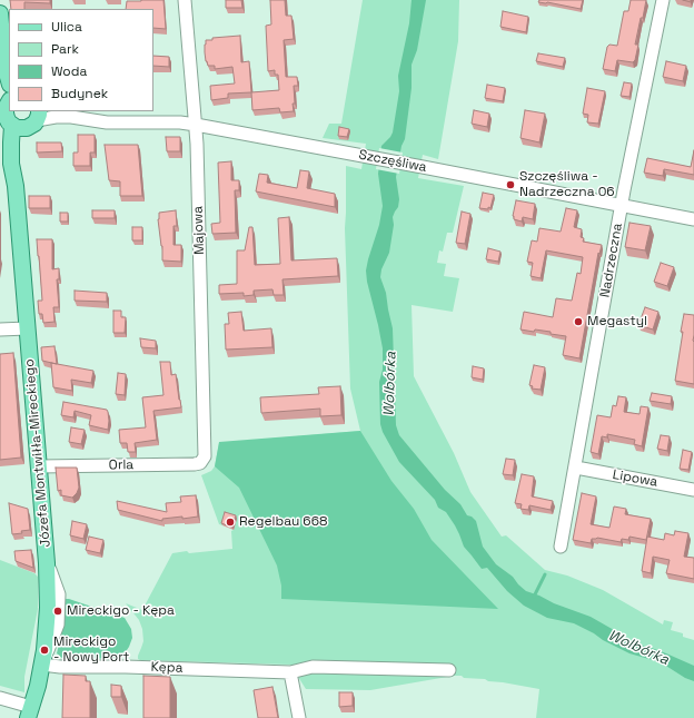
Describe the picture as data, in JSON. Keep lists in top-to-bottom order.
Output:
{
  "streets": {
    "main road": ["Józefa Montwiłła-Mireckiego"],
    "street": [
      "Szczęśliwa",
      "Majowa",
      "Nadrzeczna",
      "Orla",
      "Lipowa",
      "Kępa"
    ]
  },
  "crossings": [
    ["Szczęśliwa", "Majowa"],
    ["Szczęśliwa", "Nadrzeczna"],
    ["Szczęśliwa", "Józefa Montwiłła-Mireckiego"],
    ["Majowa", "Orla"],
    ["Nadrzeczna", "Lipowa"],
    ["Józefa Montwiłła-Mireckiego", "Orla"],
    ["Józefa Montwiłła-Mireckiego", "Kępa"]
  ],
  "water": ["Wolbórka"],
  "places": [
    "Szczęśliwa - Nadrzeczna 06",
    "Megastyl",
    "Regelbau 668",
    "Mireckigo - Kępa",
    "Mireckigo - Nowy Port"
  ],
  "legend": [
    "Ulica",
    "Park",
    "Woda",
    "Budynek"
  ]
}
